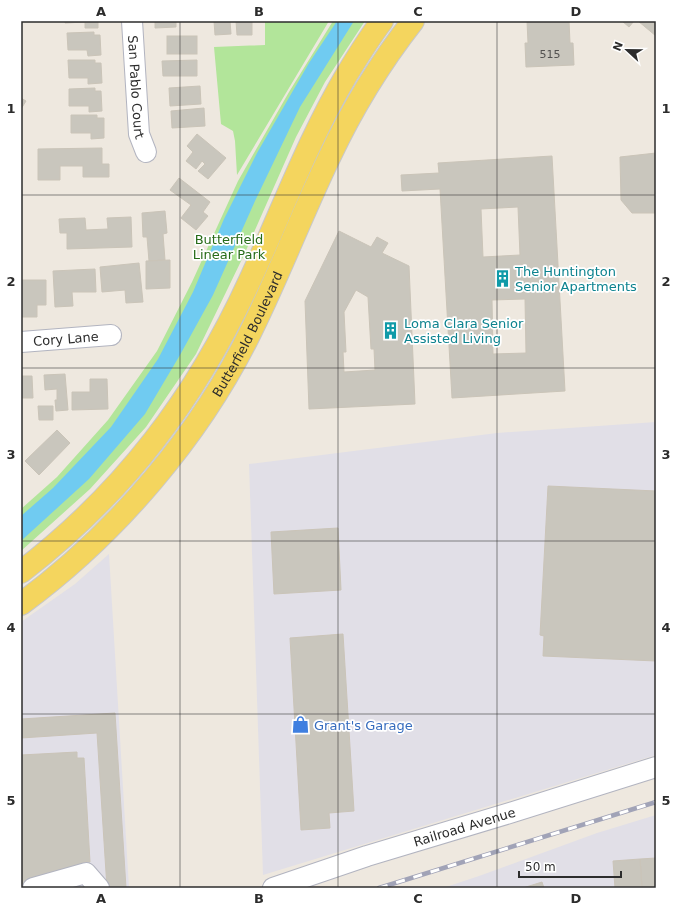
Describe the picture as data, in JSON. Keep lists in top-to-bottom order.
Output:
{
  "streets": {
    "main road": ["Butterfield Boulevard"],
    "street": ["San Pablo Court", "Cory Lane", "Railroad Avenue"]
  },
  "parks": ["Butterfield Linear Park"],
  "places": {
    "building": ["The Huntington Senior Apartments", "Loma Clara Senior Assisted Living"],
    "shop": ["Grant's Garage"]
  },
  "house_numbers": ["515"],
  "scale_bar": "50 m",
  "north": "left",
  "grid": {
    "columns": [
      "A",
      "B",
      "C",
      "D"
    ],
    "rows": [
      "1",
      "2",
      "3",
      "4",
      "5"
    ]
  }
}
